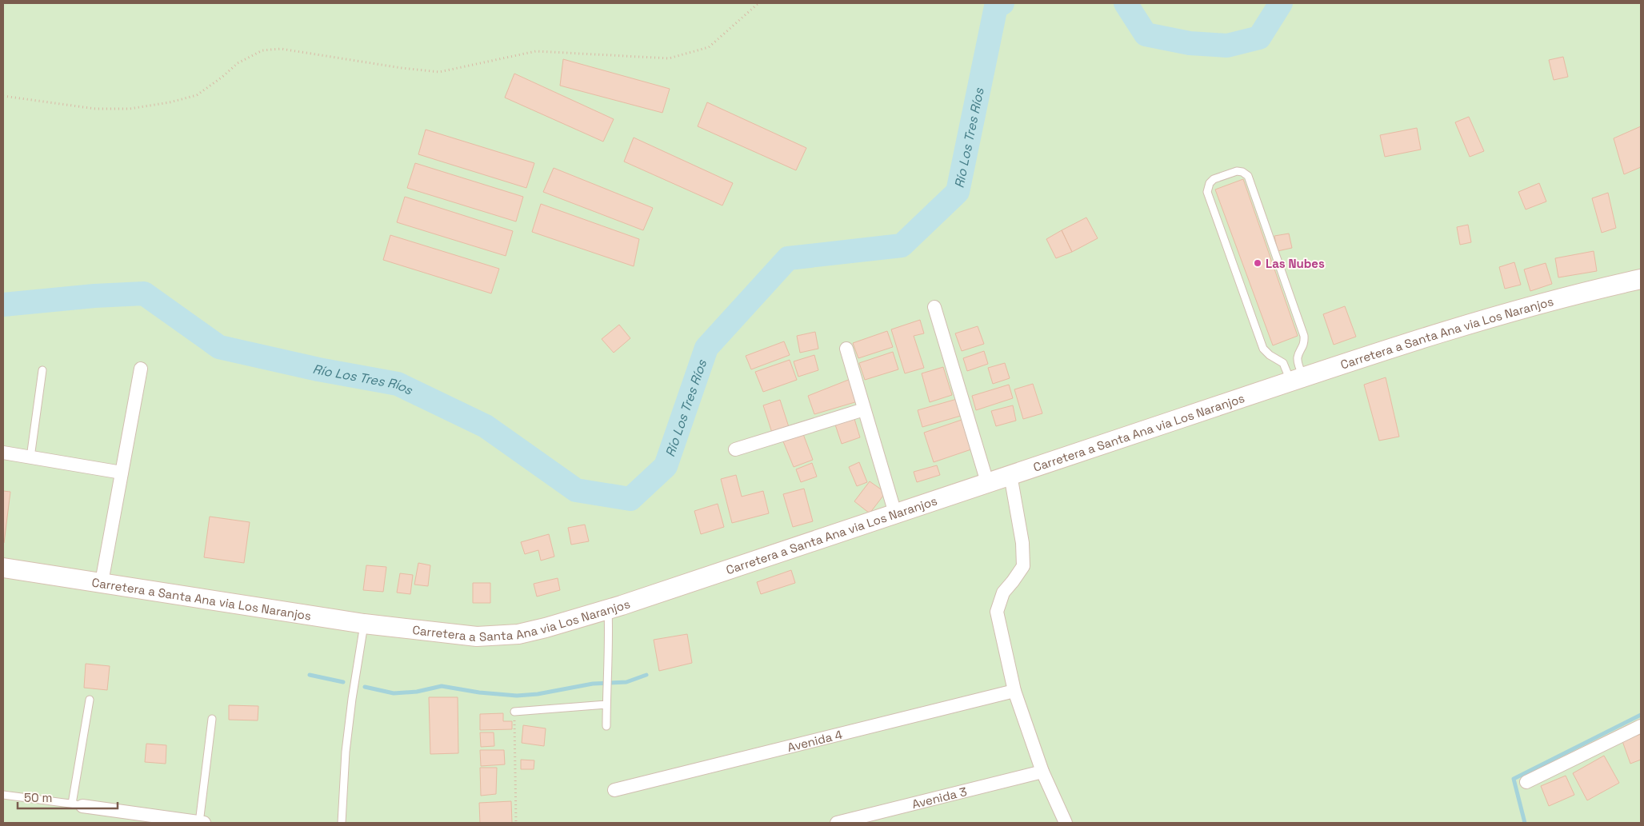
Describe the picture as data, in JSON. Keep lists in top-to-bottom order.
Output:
{
  "streets": {
    "main road": ["Carretera a Santa Ana via Los Naranjos"],
    "street": ["Avenida 4", "Avenida 3"]
  },
  "water": ["Río Los Tres Ríos"],
  "places": ["Las Nubes"],
  "scale_bar": "50 m"
}
